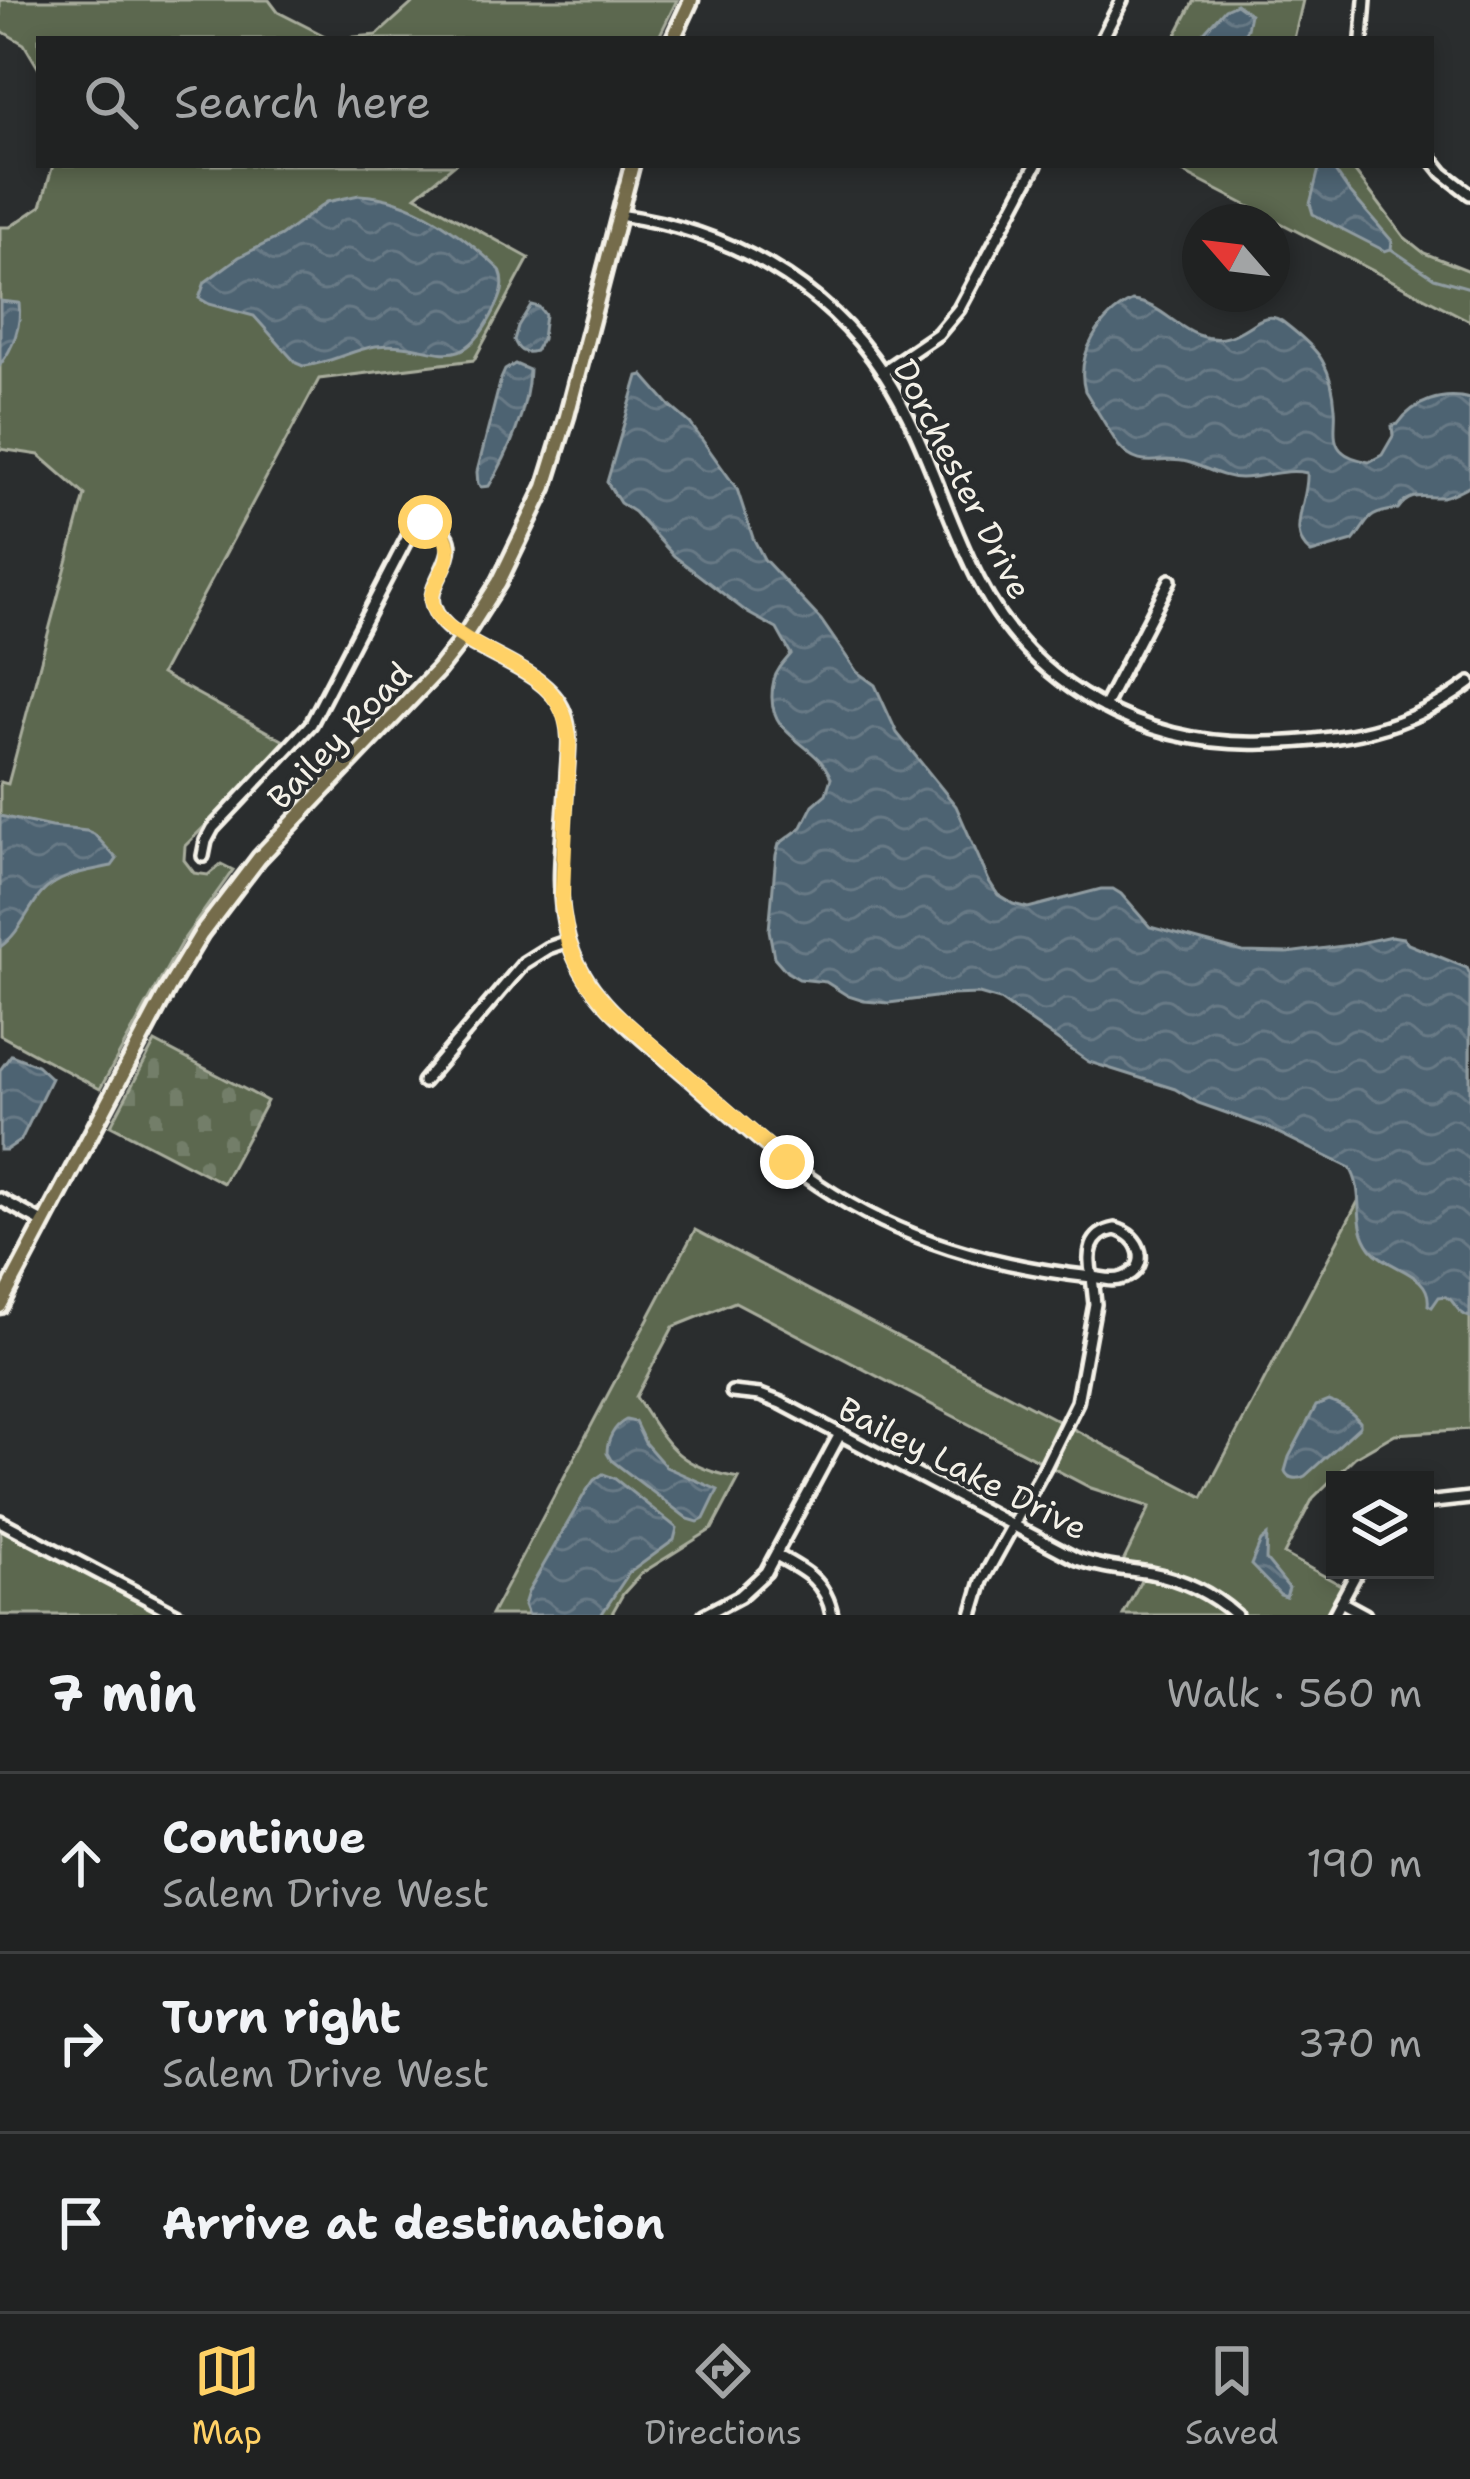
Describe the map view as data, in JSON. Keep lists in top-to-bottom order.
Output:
{
  "streets": {
    "main road": ["Bailey Road"],
    "street": ["Dorchester Drive", "Bailey Lake Drive"]
  },
  "crossings": [
    ["Dorchester Drive", "Bailey Road"]
  ],
  "north": "top left",
  "page": {
    "search": "Search here",
    "heading": ["7 min", "Walk · 560 m"],
    "list": [
      ["Continue", "Salem Drive West", "190 m"],
      ["Turn right", "Salem Drive West", "370 m"],
      "Arrive at destination"
    ],
    "nav": ["Map", "Directions", "Saved"]
  }
}
